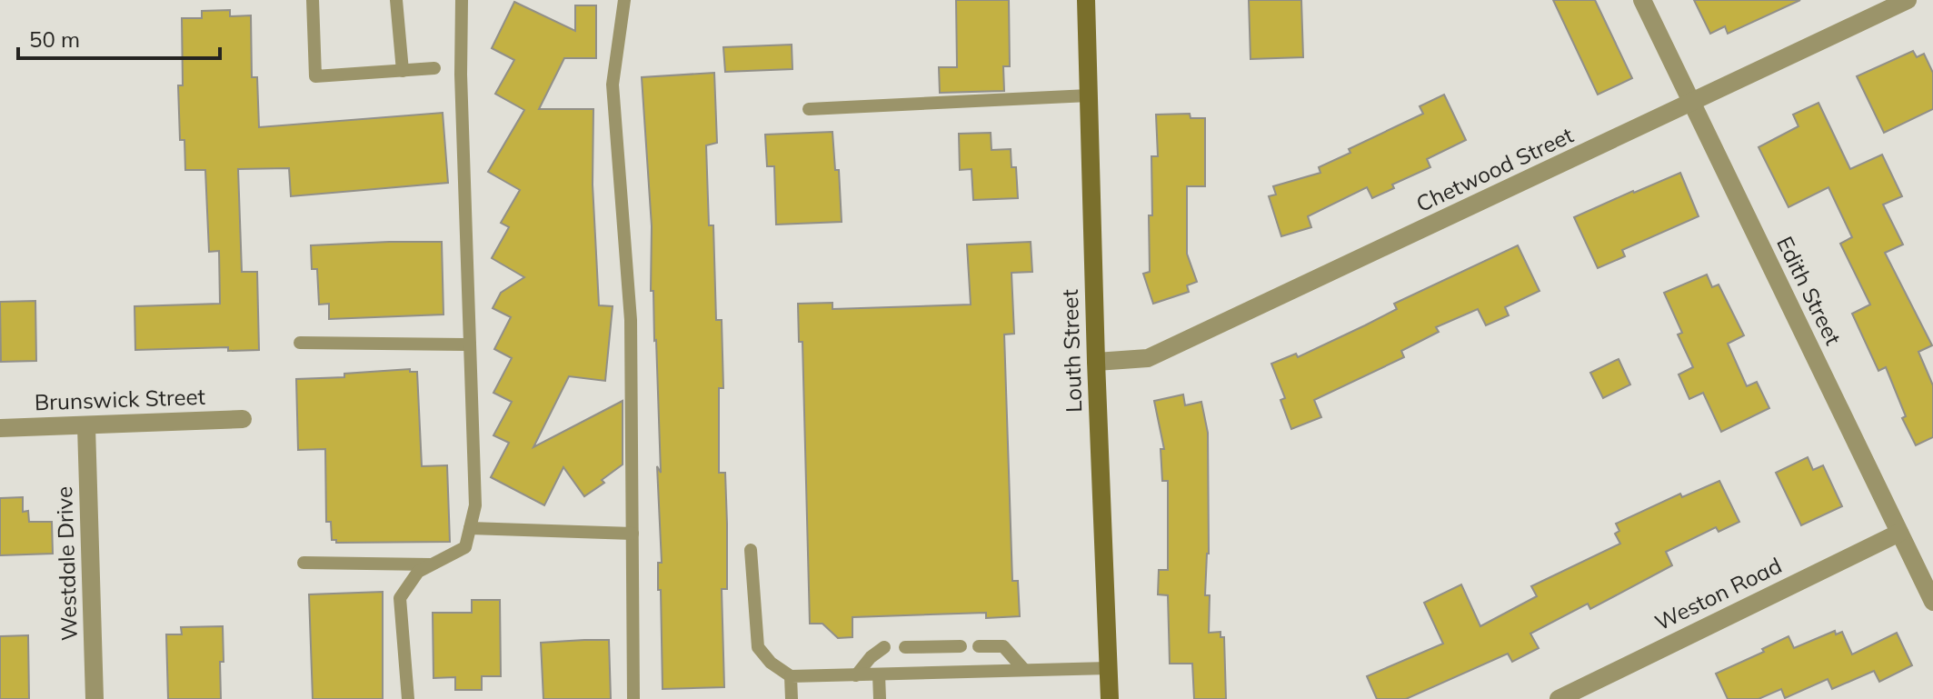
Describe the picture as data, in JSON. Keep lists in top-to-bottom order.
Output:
{
  "streets": {
    "main road": ["Louth Street"],
    "street": [
      "Chetwood Street",
      "Edith Street",
      "Brunswick Street",
      "Westdale Drive",
      "Weston Road"
    ]
  },
  "crossings": [
    ["Chetwood Street", "Edith Street"],
    ["Chetwood Street", "Louth Street"],
    ["Edith Street", "Weston Road"],
    ["Brunswick Street", "Westdale Drive"]
  ],
  "scale_bar": "50 m"
}
